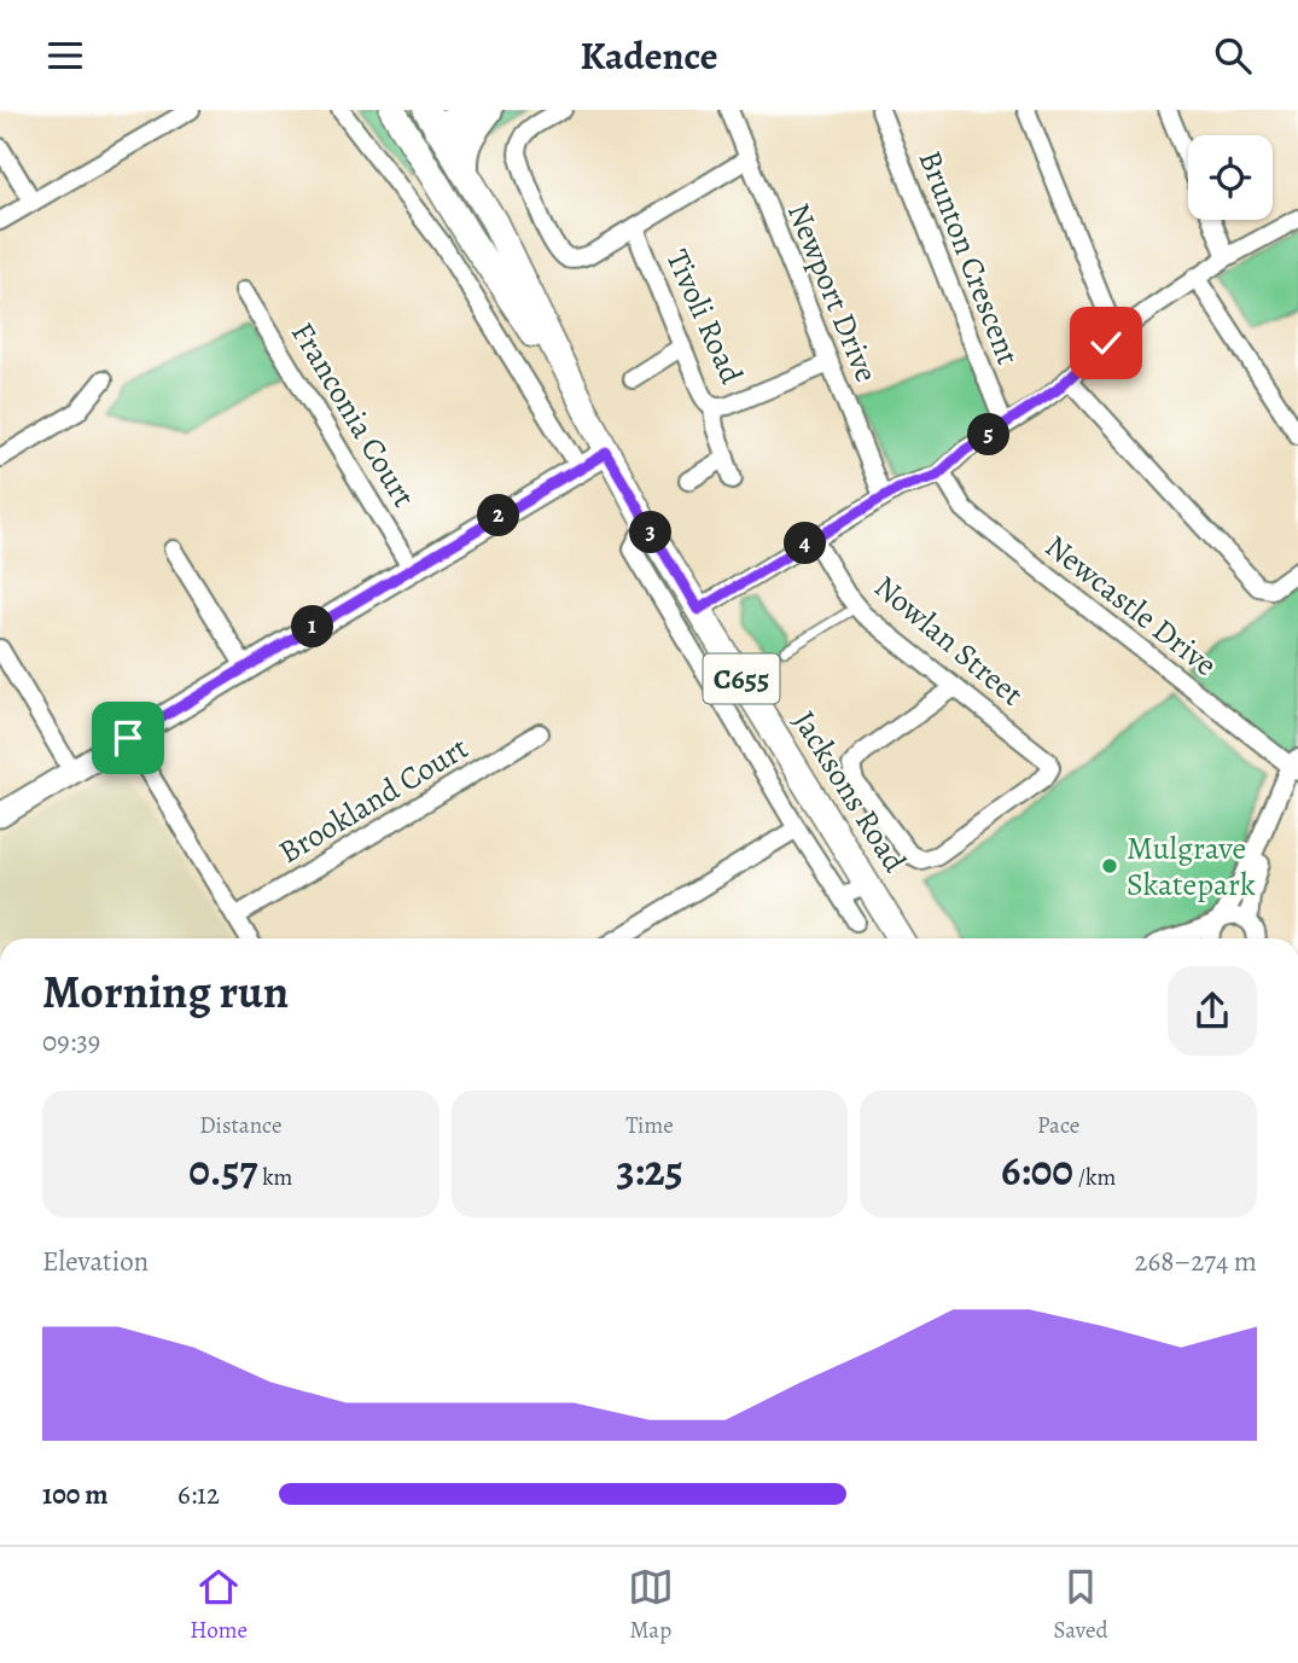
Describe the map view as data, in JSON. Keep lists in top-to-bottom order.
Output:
{
  "streets": {
    "main road": ["C655", "Jacksons Road"],
    "street": [
      "Brunton Crescent",
      "Newport Drive",
      "Tivoli Road",
      "Franconia Court",
      "Newcastle Drive",
      "Nowlan Street",
      "Brookland Court"
    ]
  },
  "crossings": [
    ["Newport Drive", "Tivoli Road"]
  ],
  "places": ["Mulgrave Skatepark"],
  "page": {
    "header": "Kadence",
    "pins": [
      "5",
      "2",
      "3",
      "4",
      "1"
    ],
    "heading": ["Morning run", "09:39"],
    "stats": [
      ["Distance", "0.57 km"],
      ["Time", "3:25"],
      ["Pace", "6:00 /km"]
    ],
    "chart": ["Elevation", "268–274 m"],
    "list": [
      {
        "name": "100 m",
        "note": "6:12"
      }
    ],
    "tabs": ["Home", "Map", "Saved"]
  }
}
